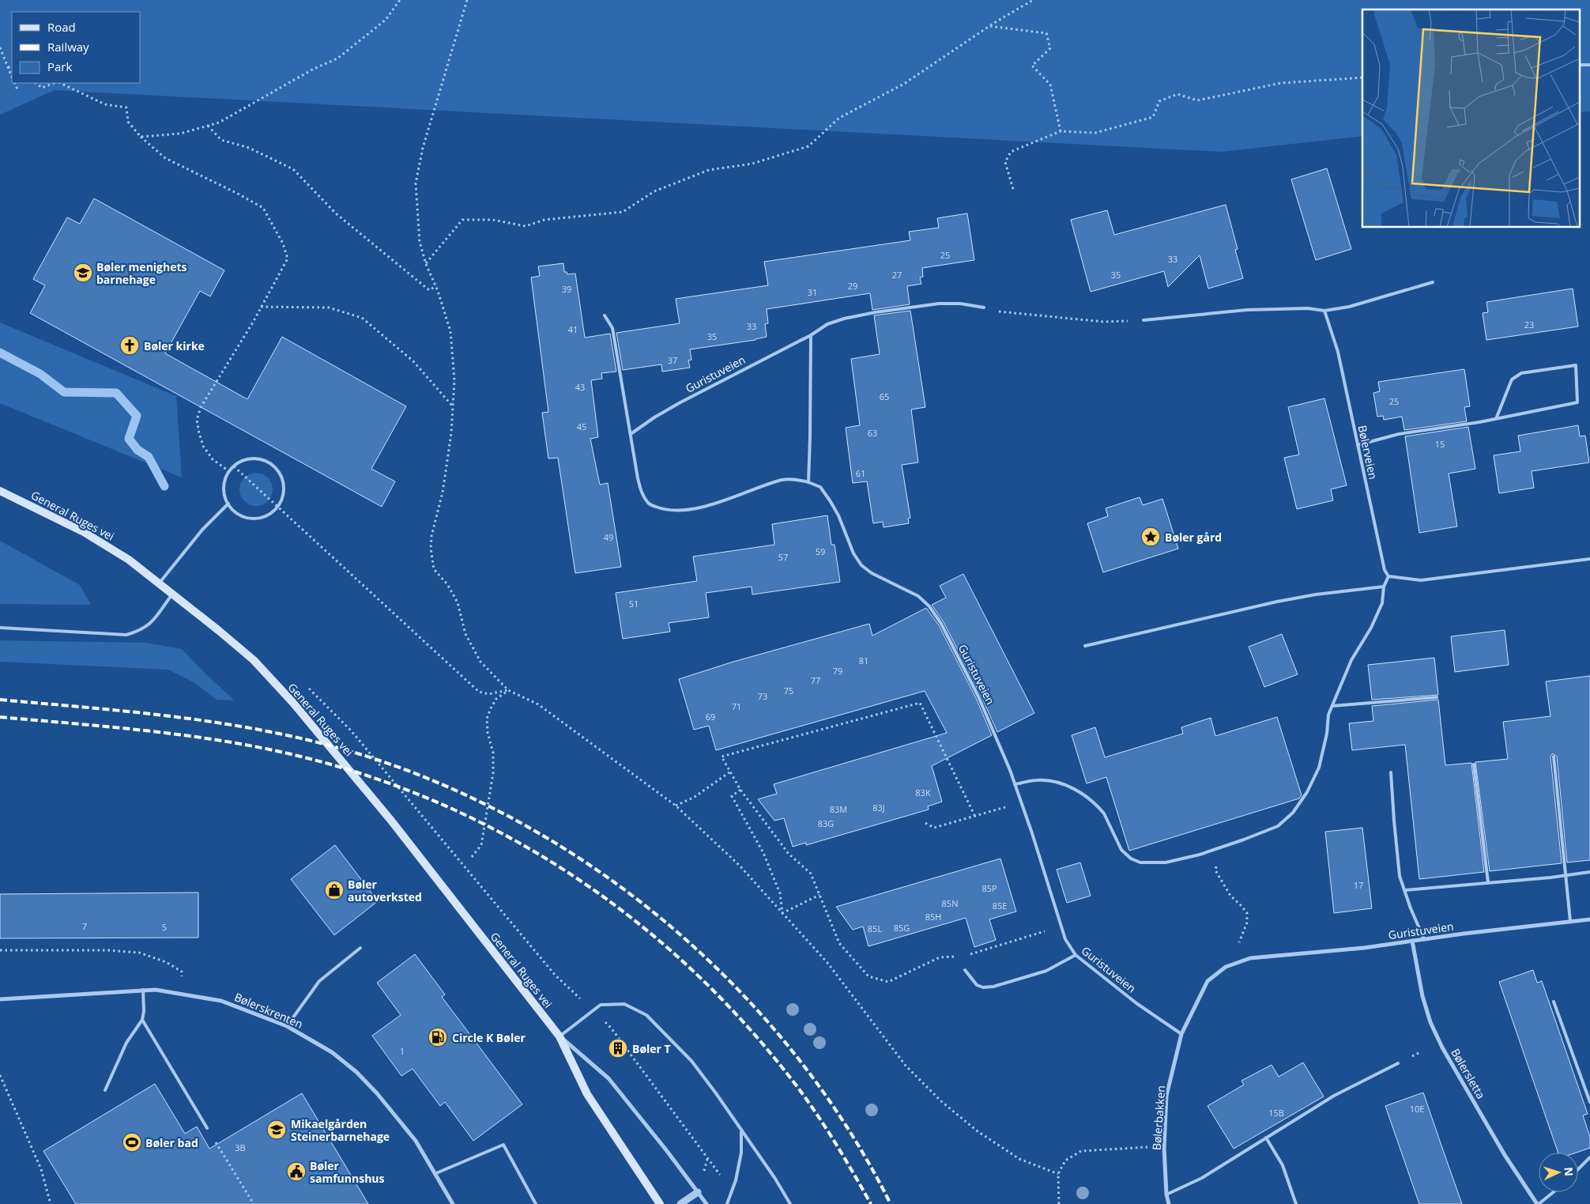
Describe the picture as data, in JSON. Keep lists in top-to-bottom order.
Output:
{
  "streets": {
    "main road": ["General Ruges vei"],
    "street": [
      "Guristuveien",
      "Bølerskrenten",
      "Bølersletta",
      "Bølerbakken"
    ],
    "lane": ["Bølerveien"]
  },
  "crossings": [
    ["Guristuveien", "Bølersletta"],
    ["Guristuveien", "Bølerbakken"]
  ],
  "places": {
    "school or university": ["Bøler menighets barnehage", "Mikaelgården Steinerbarnehage"],
    "church": ["Bøler kirke"],
    "place": ["Bøler gård"],
    "shop": ["Bøler autoverksted"],
    "fuel station": ["Circle K Bøler"],
    "building": ["Bøler T"],
    "sports": ["Bøler bad"],
    "public building": ["Bøler samfunnshus"]
  },
  "house_numbers": [
    "25",
    "33",
    "27",
    "35",
    "29",
    "39",
    "31",
    "23",
    "33",
    "41",
    "35",
    "37",
    "43",
    "65",
    "25",
    "45",
    "63",
    "15",
    "61",
    "49",
    "59",
    "57",
    "51",
    "81",
    "79",
    "77",
    "75",
    "73",
    "71",
    "69",
    "83K",
    "83J",
    "83M",
    "83G",
    "17",
    "85P",
    "85N",
    "85E",
    "85H",
    "7",
    "5",
    "85G",
    "85L",
    "1",
    "10E",
    "15B",
    "3B"
  ],
  "legend": ["Road", "Railway", "Park"],
  "north": "right"
}
